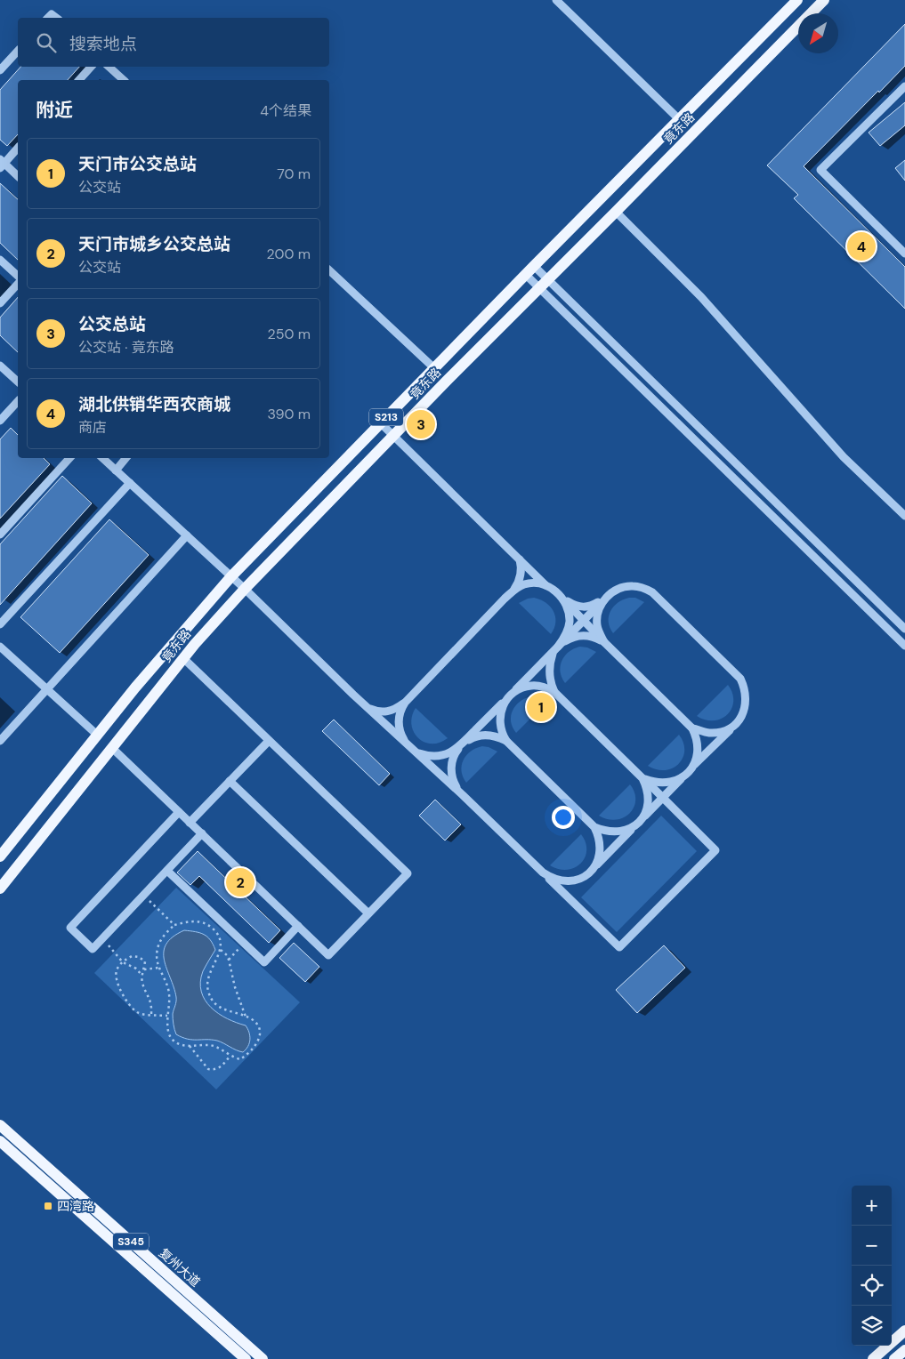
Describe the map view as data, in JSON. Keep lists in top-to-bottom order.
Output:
{
  "streets": {
    "main road": [
      "竟东路",
      "S213",
      "S345",
      "复州大道"
    ]
  },
  "places": {
    "transit": ["四湾路"]
  },
  "north": "bottom left",
  "page": {
    "search": "搜索地点",
    "heading": ["附近", "4个结果"],
    "list": [
      {
        "mark": "1",
        "name": "天门市公交总站",
        "note": "公交站",
        "value": "70 m"
      },
      {
        "mark": "2",
        "name": "天门市城乡公交总站",
        "note": "公交站",
        "value": "200 m"
      },
      {
        "mark": "3",
        "name": "公交总站",
        "note": "公交站 · 竟东路",
        "value": "250 m"
      },
      {
        "mark": "4",
        "name": "湖北供销华西农商城",
        "note": "商店",
        "value": "390 m"
      }
    ],
    "pins": [
      "4",
      "3",
      "1",
      "2"
    ],
    "map_buttons": ["+", "−"]
  }
}
